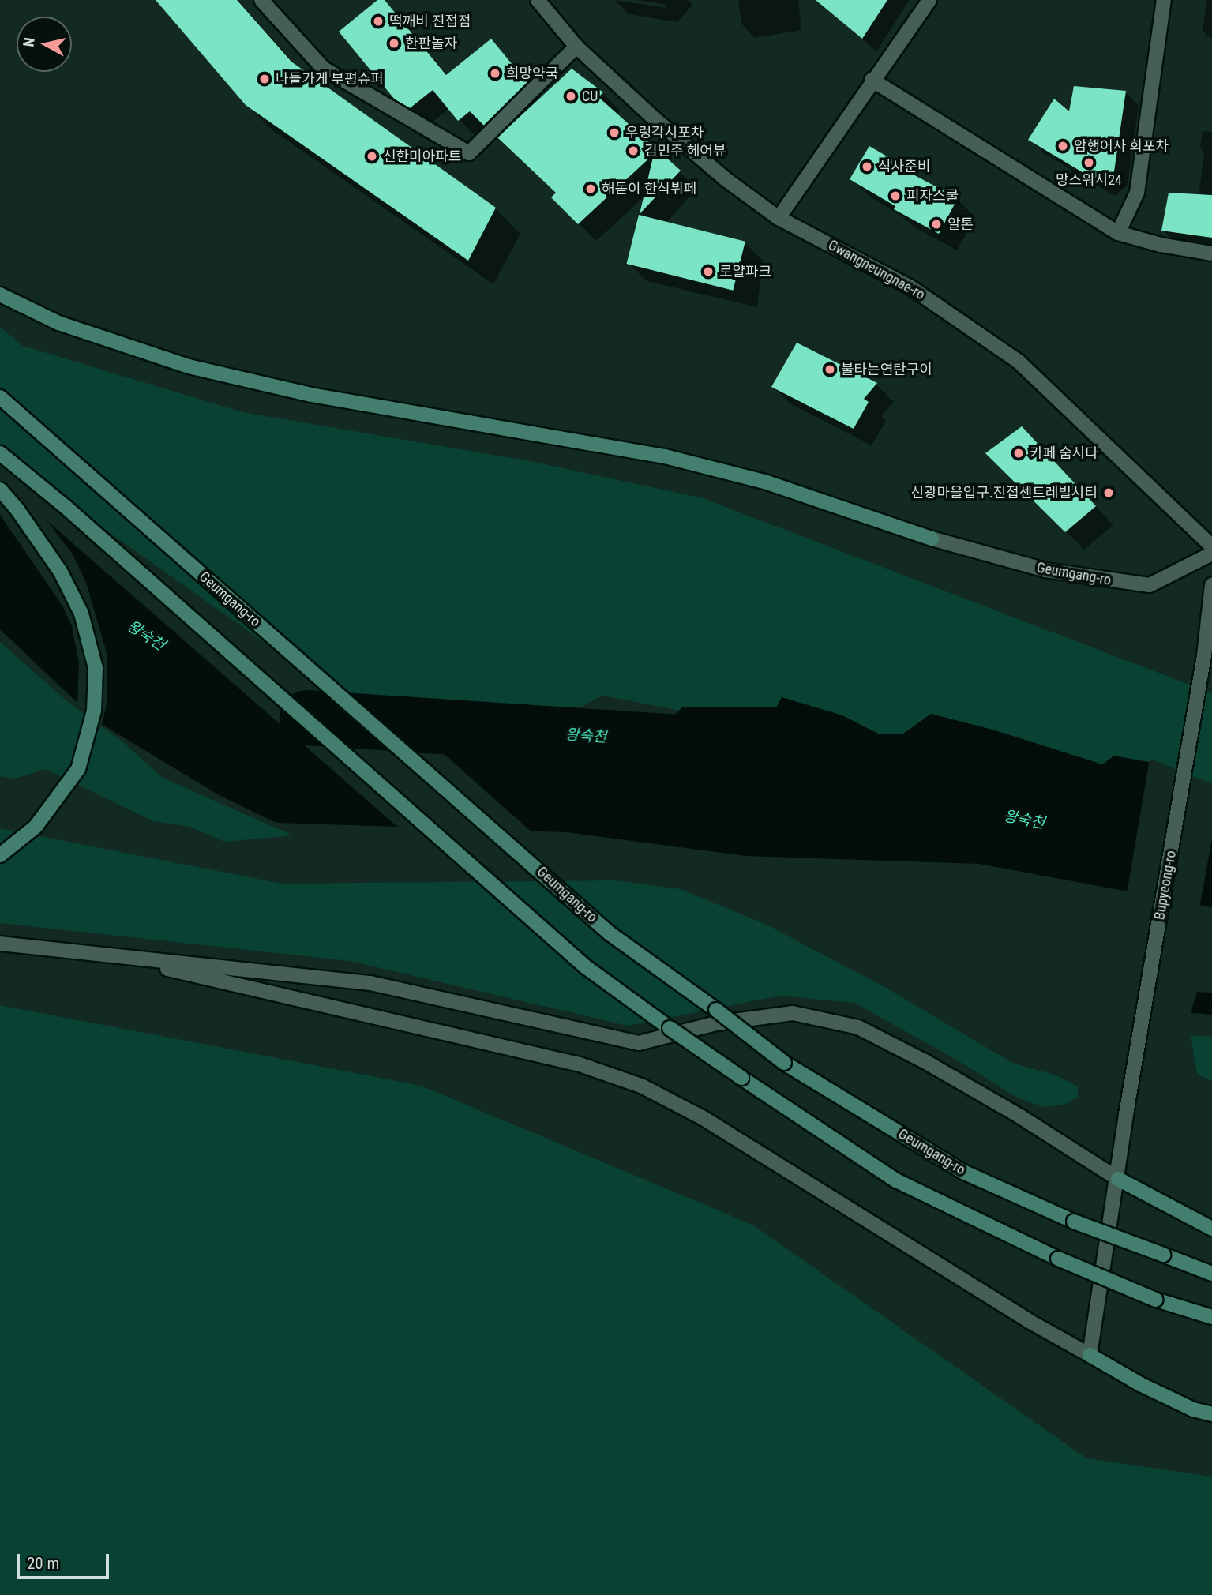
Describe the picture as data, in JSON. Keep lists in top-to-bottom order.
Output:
{
  "streets": {
    "main road": ["Geumgang-ro"],
    "street": ["Gwangneungnae-ro", "Bupyeong-ro"]
  },
  "water": ["왕숙천"],
  "places": [
    "떡깨비 진접점",
    "한판놀자",
    "희망약국",
    "나들가게 부평슈퍼",
    "CU",
    "우렁각시포차",
    "암행어사 회포차",
    "김민주 헤어뷰",
    "신한미아파트",
    "망스워시24",
    "식사준비",
    "해돋이 한식뷔페",
    "피자스쿨",
    "알톤",
    "로얄파크",
    "불타는연탄구이",
    "카페 숨시다",
    "신광마을입구.진접센트레빌시티"
  ],
  "scale_bar": "20 m",
  "north": "left"
}
